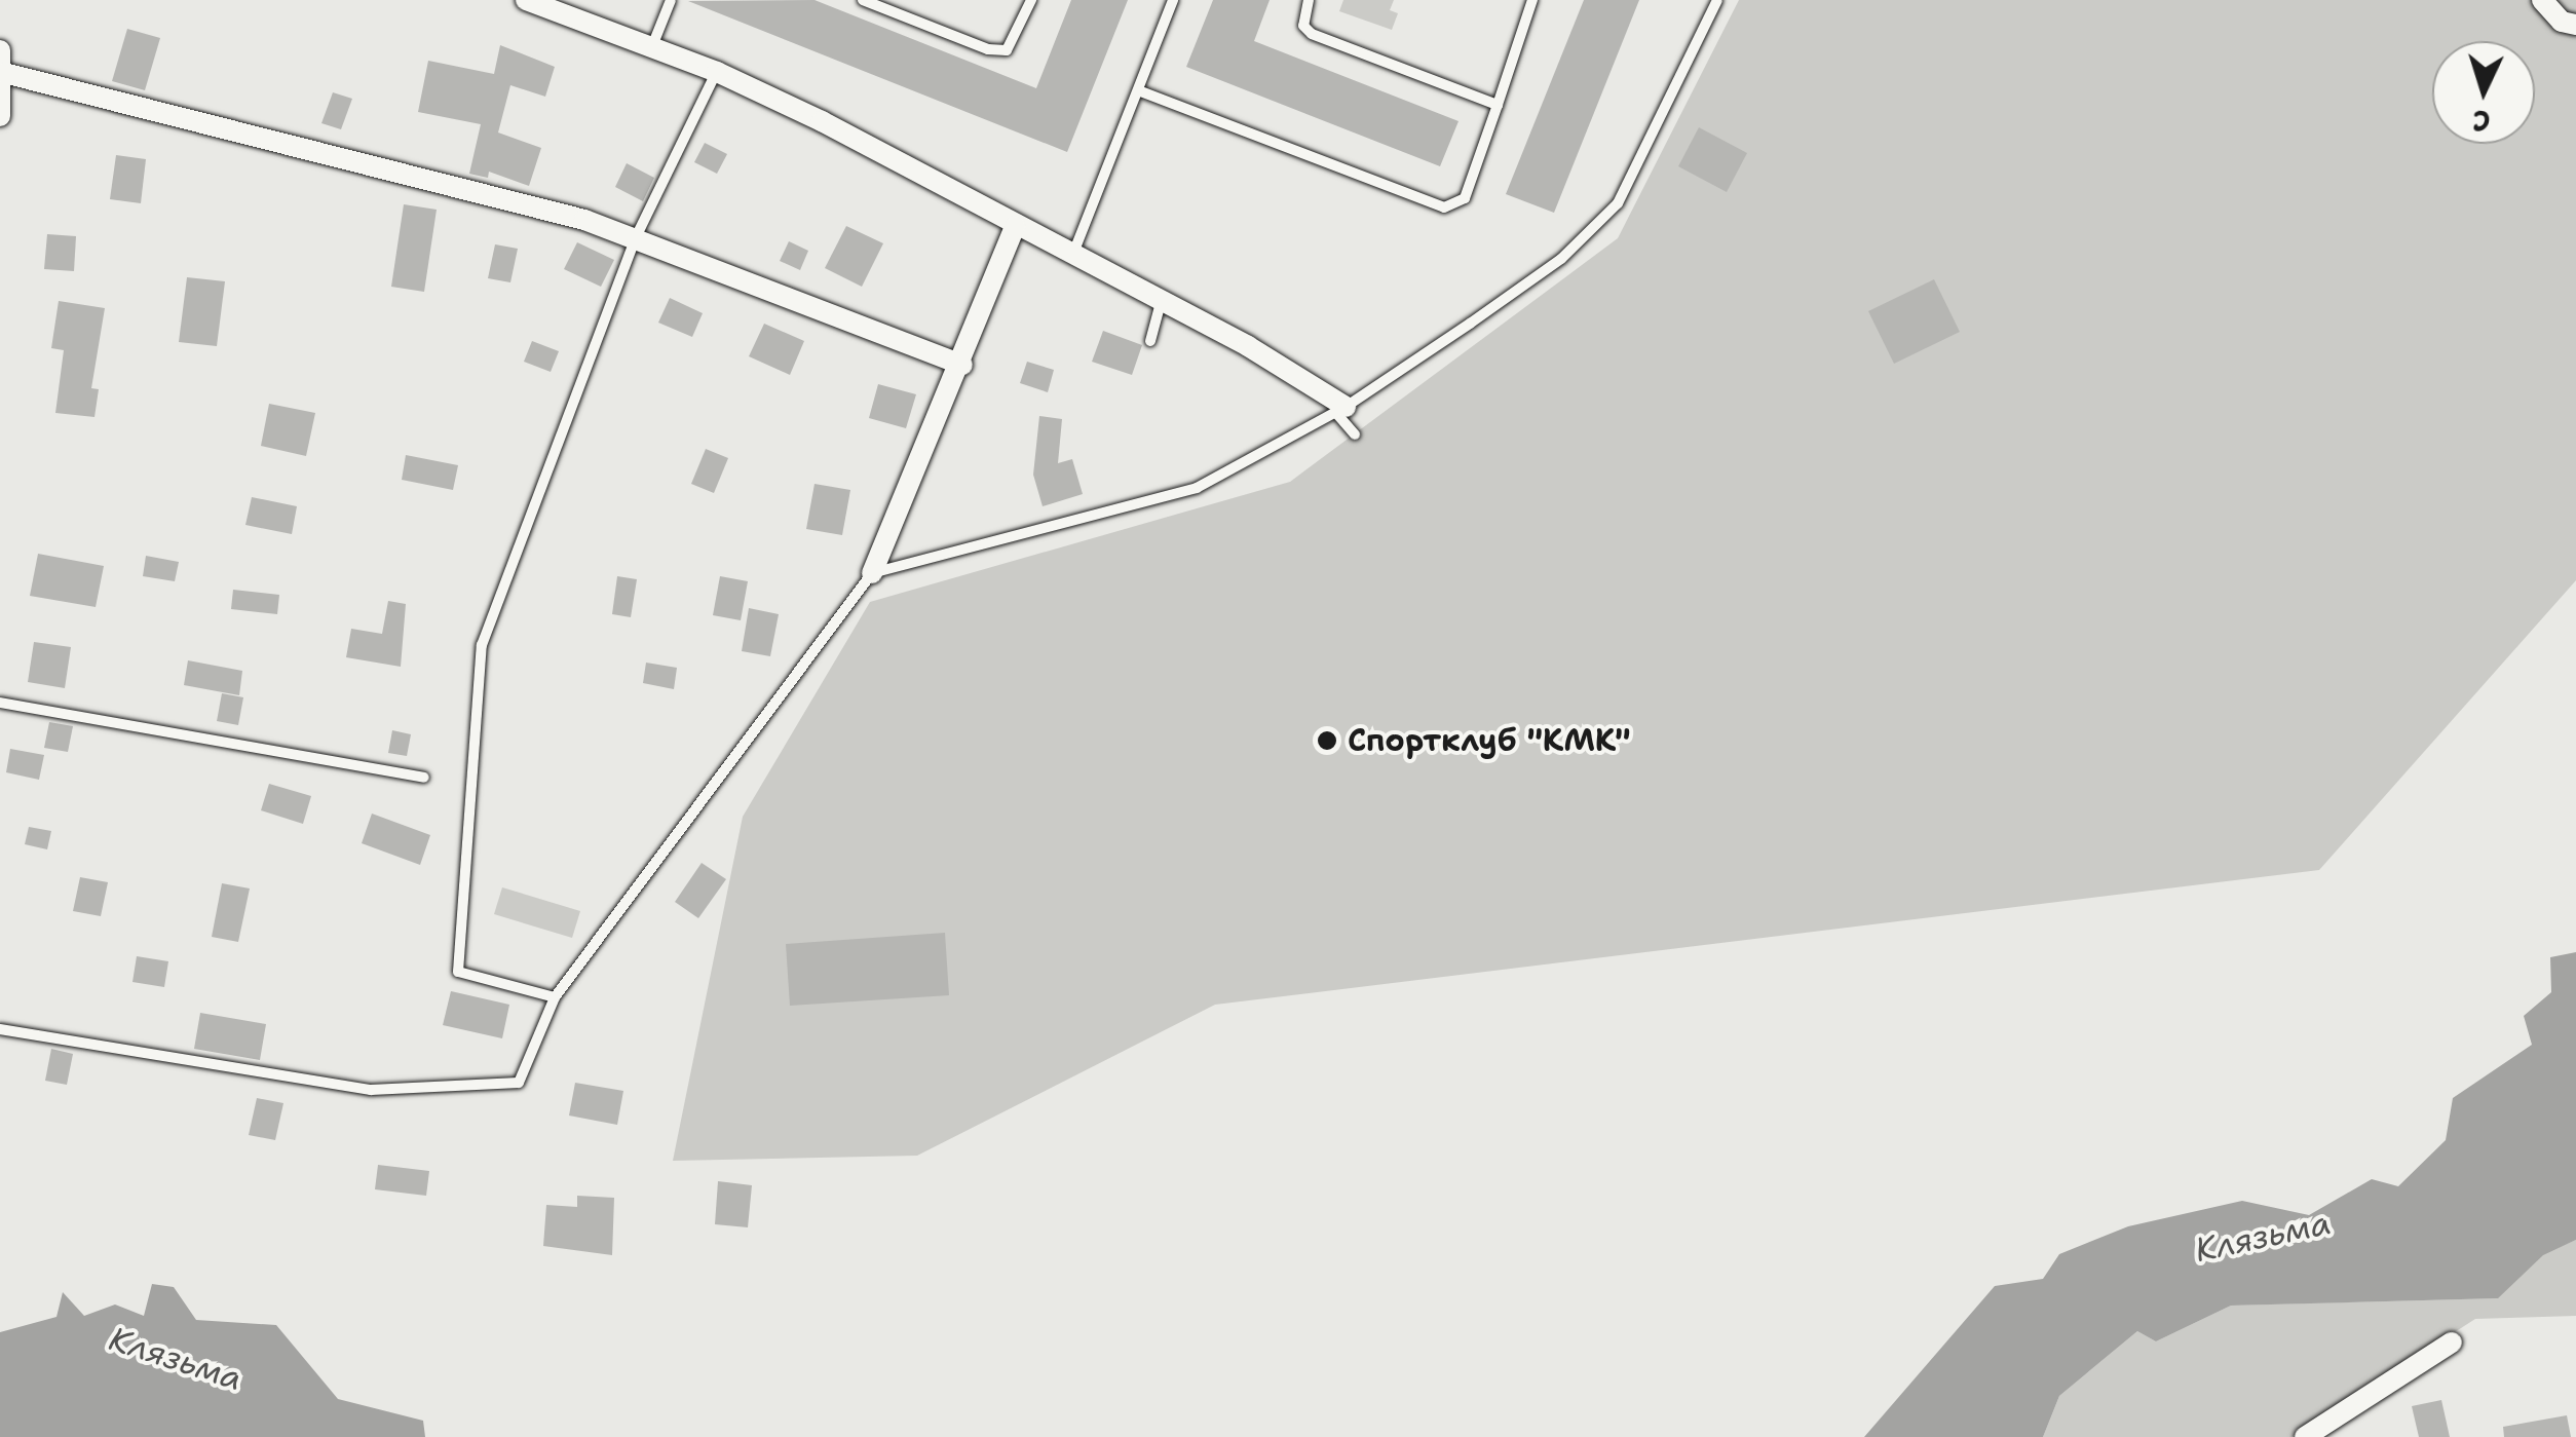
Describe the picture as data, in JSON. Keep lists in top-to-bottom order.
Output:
{
  "water": ["Клязьма"],
  "places": ["Спортклуб \"КМК\""],
  "north": "bottom"
}
